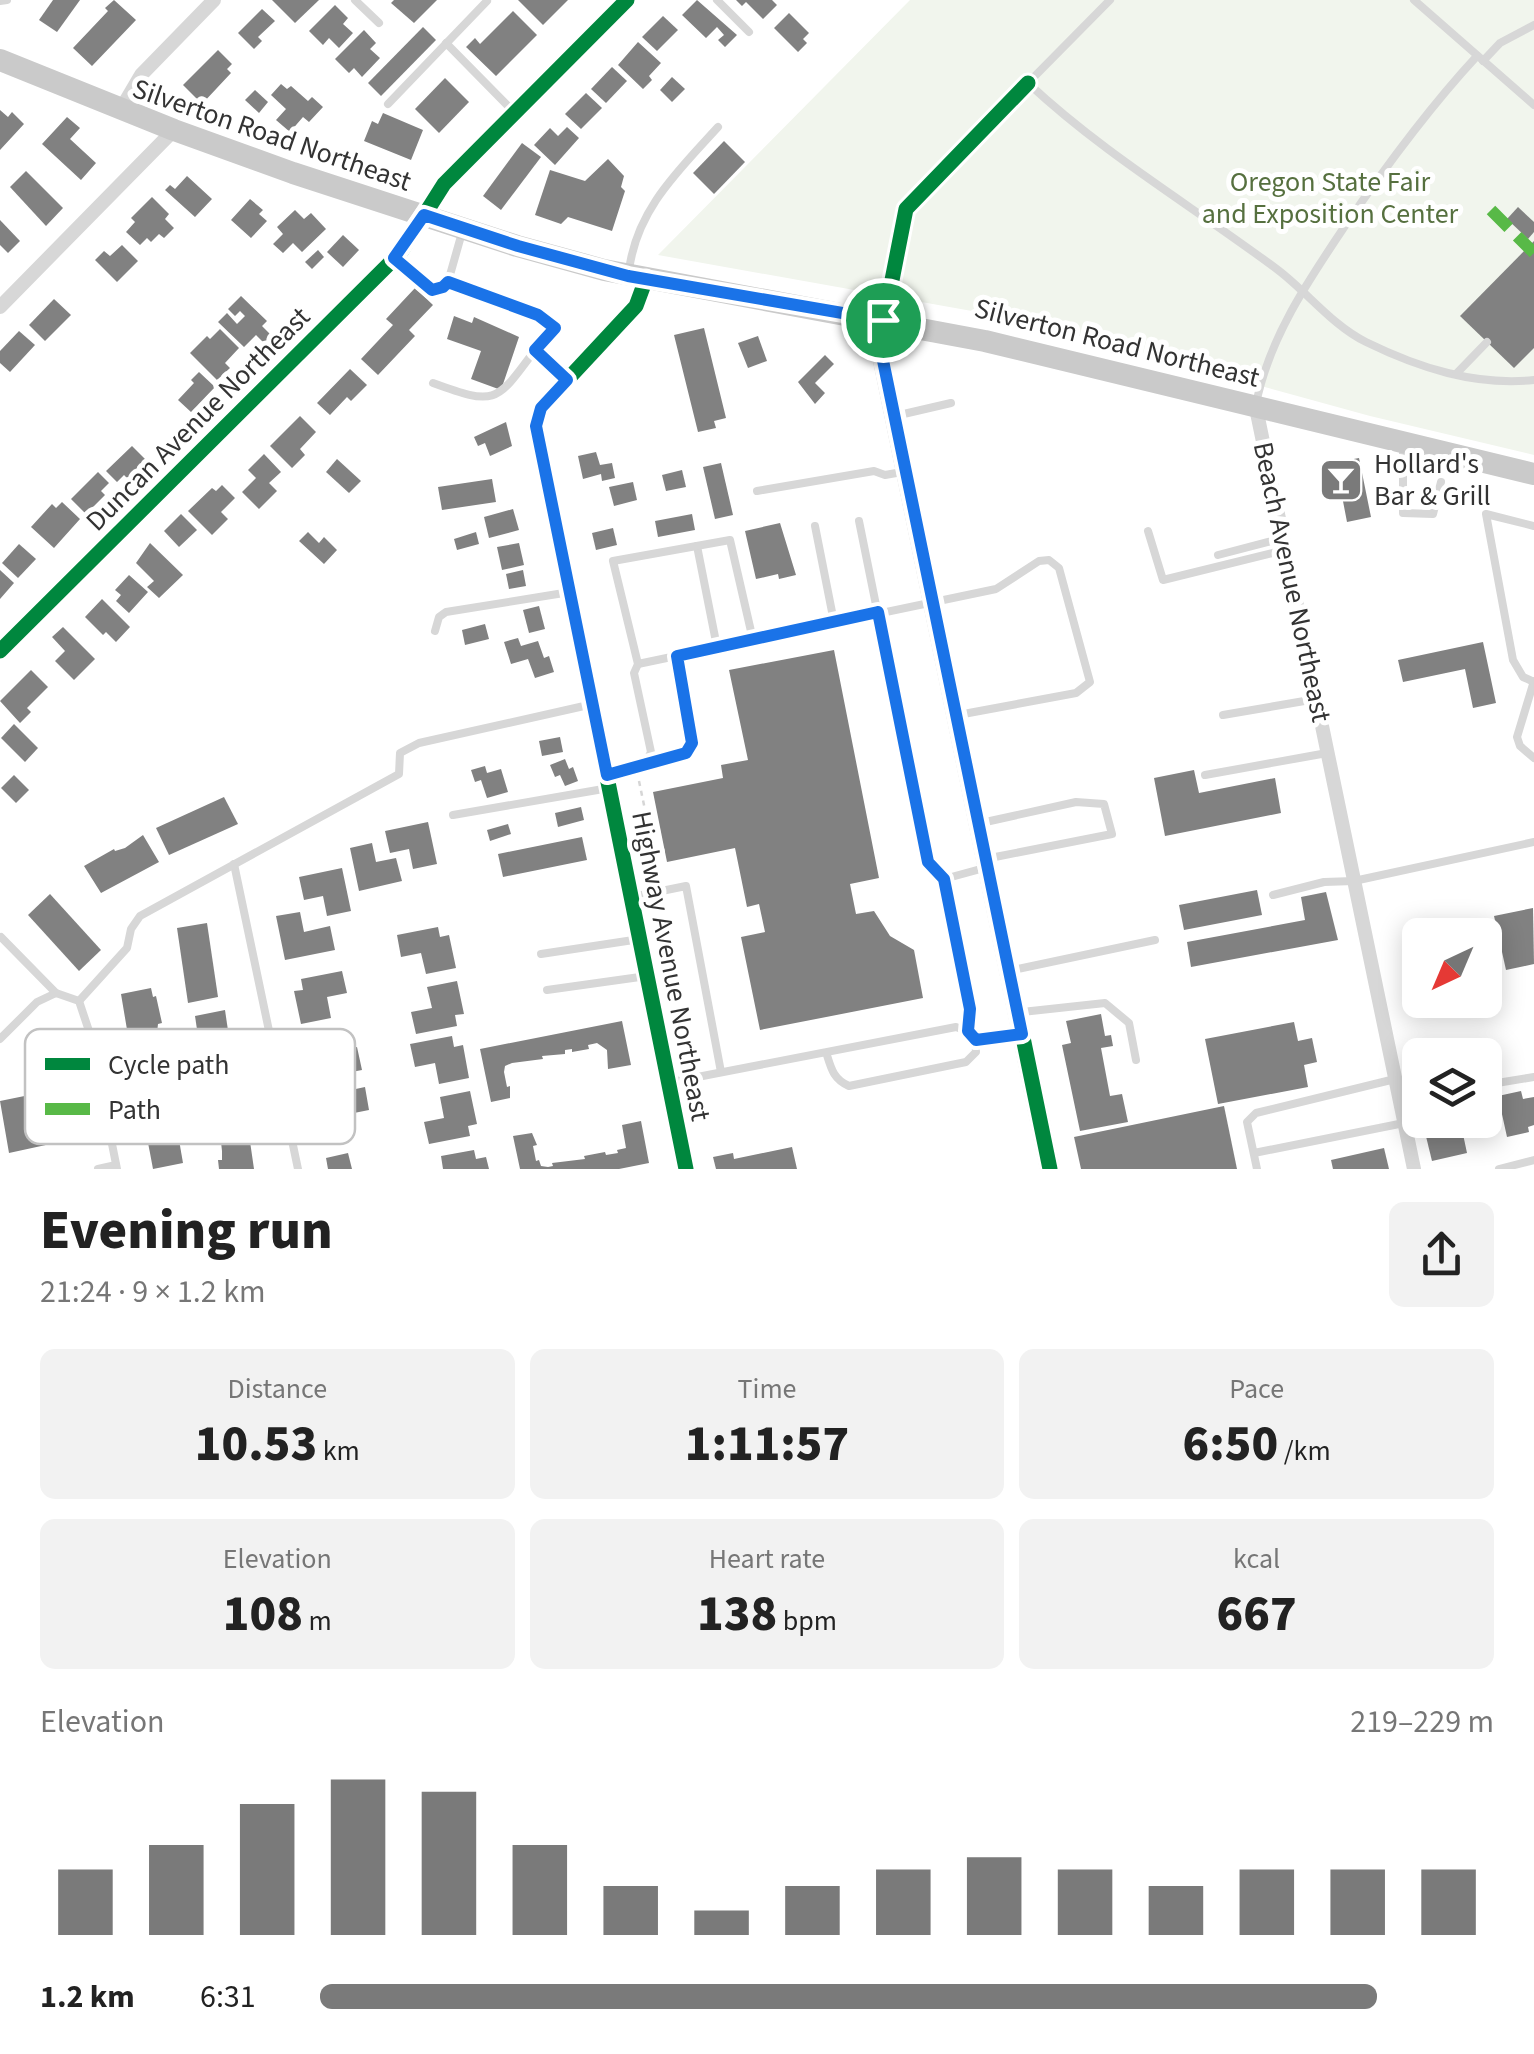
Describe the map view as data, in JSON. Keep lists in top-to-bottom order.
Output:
{
  "streets": {
    "main road": ["Silverton Road Northeast"],
    "street": ["Duncan Avenue Northeast", "Beach Avenue Northeast", "Highway Avenue Northeast"]
  },
  "crossings": [
    ["Silverton Road Northeast", "Duncan Avenue Northeast"],
    ["Silverton Road Northeast", "Beach Avenue Northeast"],
    ["Silverton Road Northeast", "Highway Avenue Northeast"]
  ],
  "parks": ["Oregon State Fair and Exposition Center"],
  "places": {
    "bar": ["Hollard's Bar & Grill"]
  },
  "legend": ["Cycle path", "Path"],
  "north": "bottom left",
  "page": {
    "heading": ["Evening run", "21:24 · 9 × 1.2 km"],
    "stats": [
      ["Distance", "10.53 km"],
      ["Time", "1:11:57"],
      ["Pace", "6:50 /km"],
      ["Elevation", "108 m"],
      ["Heart rate", "138 bpm"],
      ["kcal", "667"]
    ],
    "chart": ["Elevation", "219–229 m"],
    "list": [
      {
        "name": "1.2 km",
        "note": "6:31"
      }
    ]
  }
}
